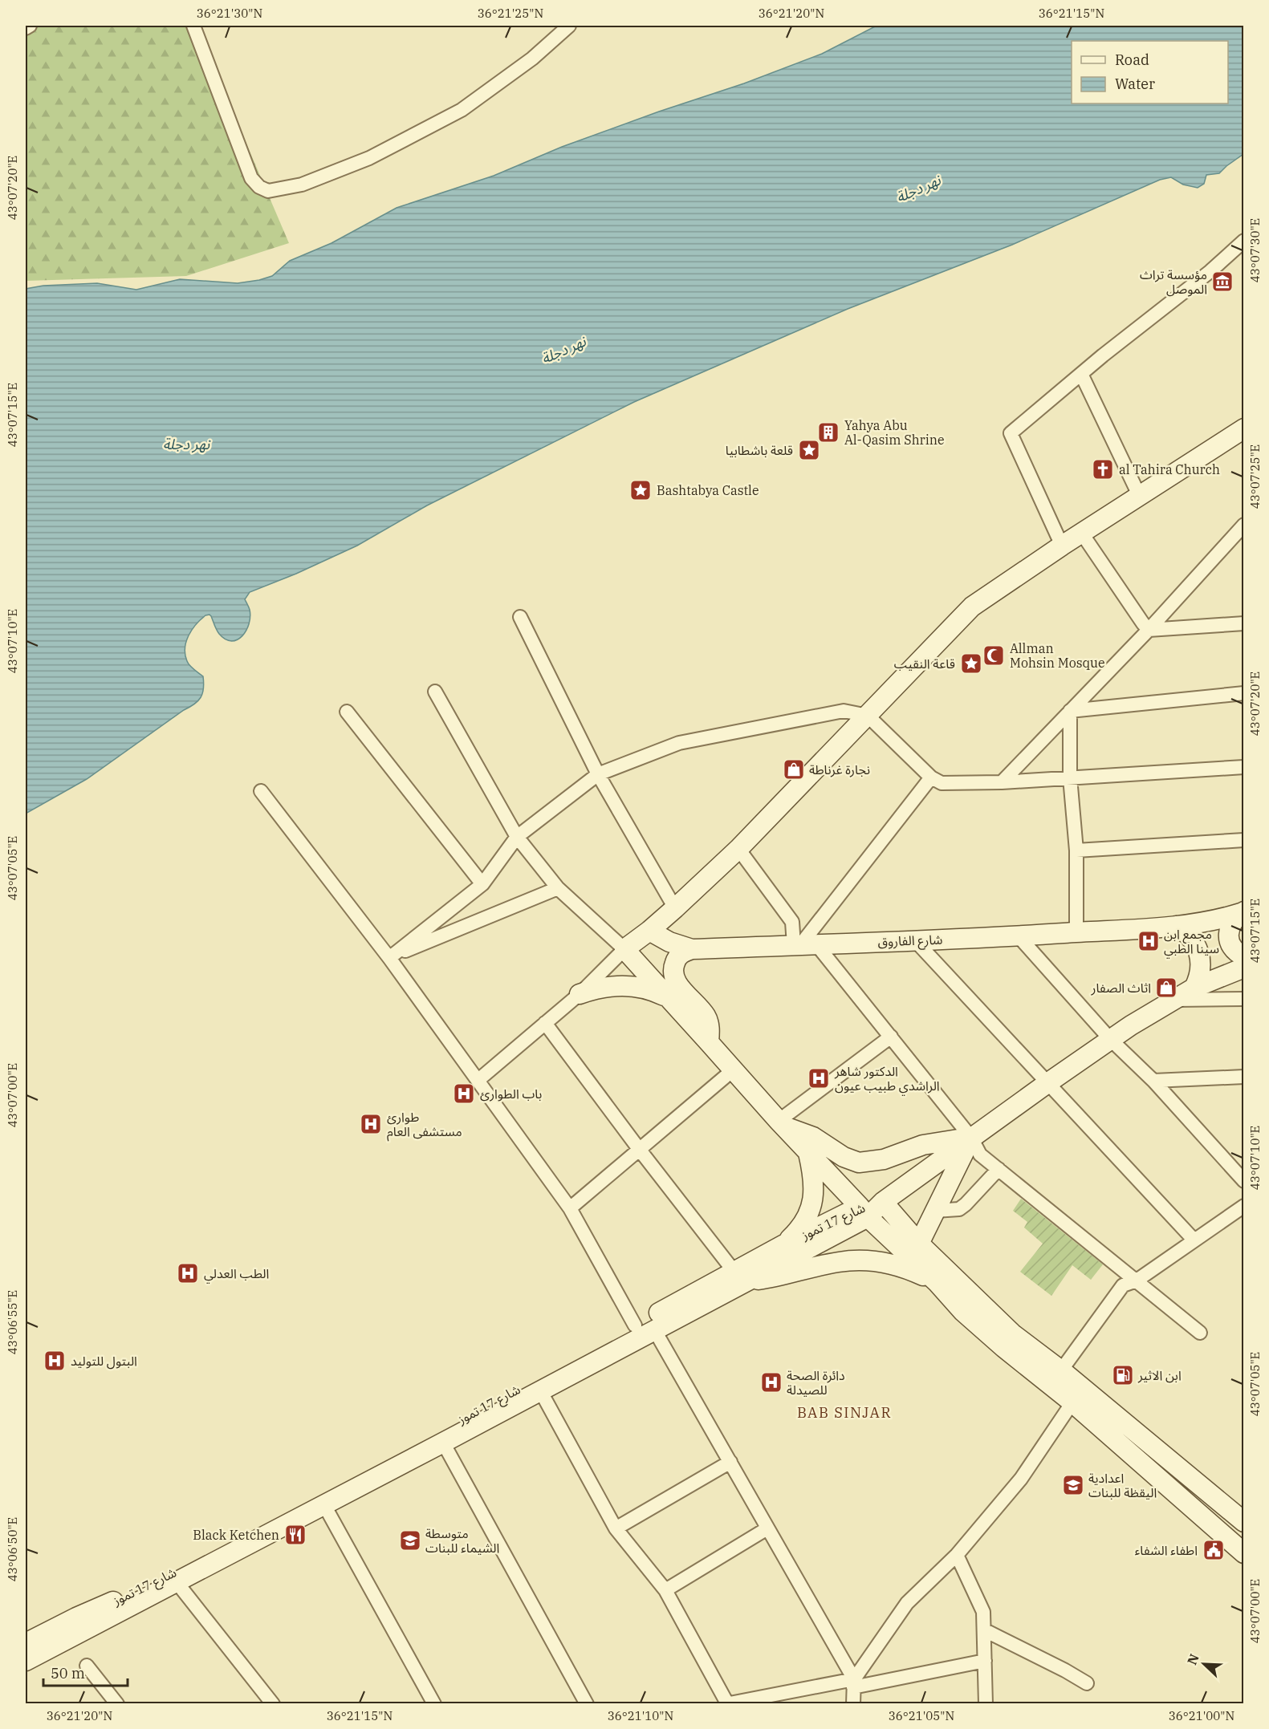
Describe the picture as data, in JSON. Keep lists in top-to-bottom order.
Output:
{
  "streets": {
    "main road": ["شارع الفاروق", "شارع 17 تموز"]
  },
  "districts": ["BAB SINJAR"],
  "water": ["نهر دجلة"],
  "places": {
    "museum": ["مؤسسة تراث الموصل"],
    "building": ["Yahya Abu Al-Qasim Shrine"],
    "place": ["قلعة باشطابيا", "Bashtabya Castle", "قاعة النقيب"],
    "church": ["al Tahira Church"],
    "mosque": ["Allman Mohsin Mosque"],
    "shop": ["نجارة غرناطة", "اثاث الصفار"],
    "hospital": [
      "مجمع ابن سينا الطبي",
      "الدكتور شاهر الراشدي طبيب عيون",
      "باب الطوارئ",
      "طوارئ مستشفى العام",
      "الطب العدلي",
      "البتول للتوليد",
      "دائرة الصحة للصيدلة"
    ],
    "fuel station": ["ابن الاثير"],
    "school or university": ["اعدادية اليقظة للبنات", "متوسطة الشيماء للبنات"],
    "restaurant": ["Black Ketchen"],
    "public building": ["اطفاء الشفاء"]
  },
  "legend": ["Road", "Water"],
  "scale_bar": "50 m",
  "north": "top left",
  "coordinates": [
    "36°21'30\"N",
    "36°21'25\"N",
    "36°21'20\"N",
    "36°21'15\"N",
    "43°07'20\"E",
    "43°07'30\"E",
    "43°07'15\"E",
    "43°07'25\"E",
    "43°07'10\"E",
    "43°07'05\"E",
    "43°07'00\"E",
    "43°06'55\"E",
    "43°06'50\"E",
    "36°21'10\"N",
    "36°21'05\"N",
    "36°21'00\"N"
  ]
}
